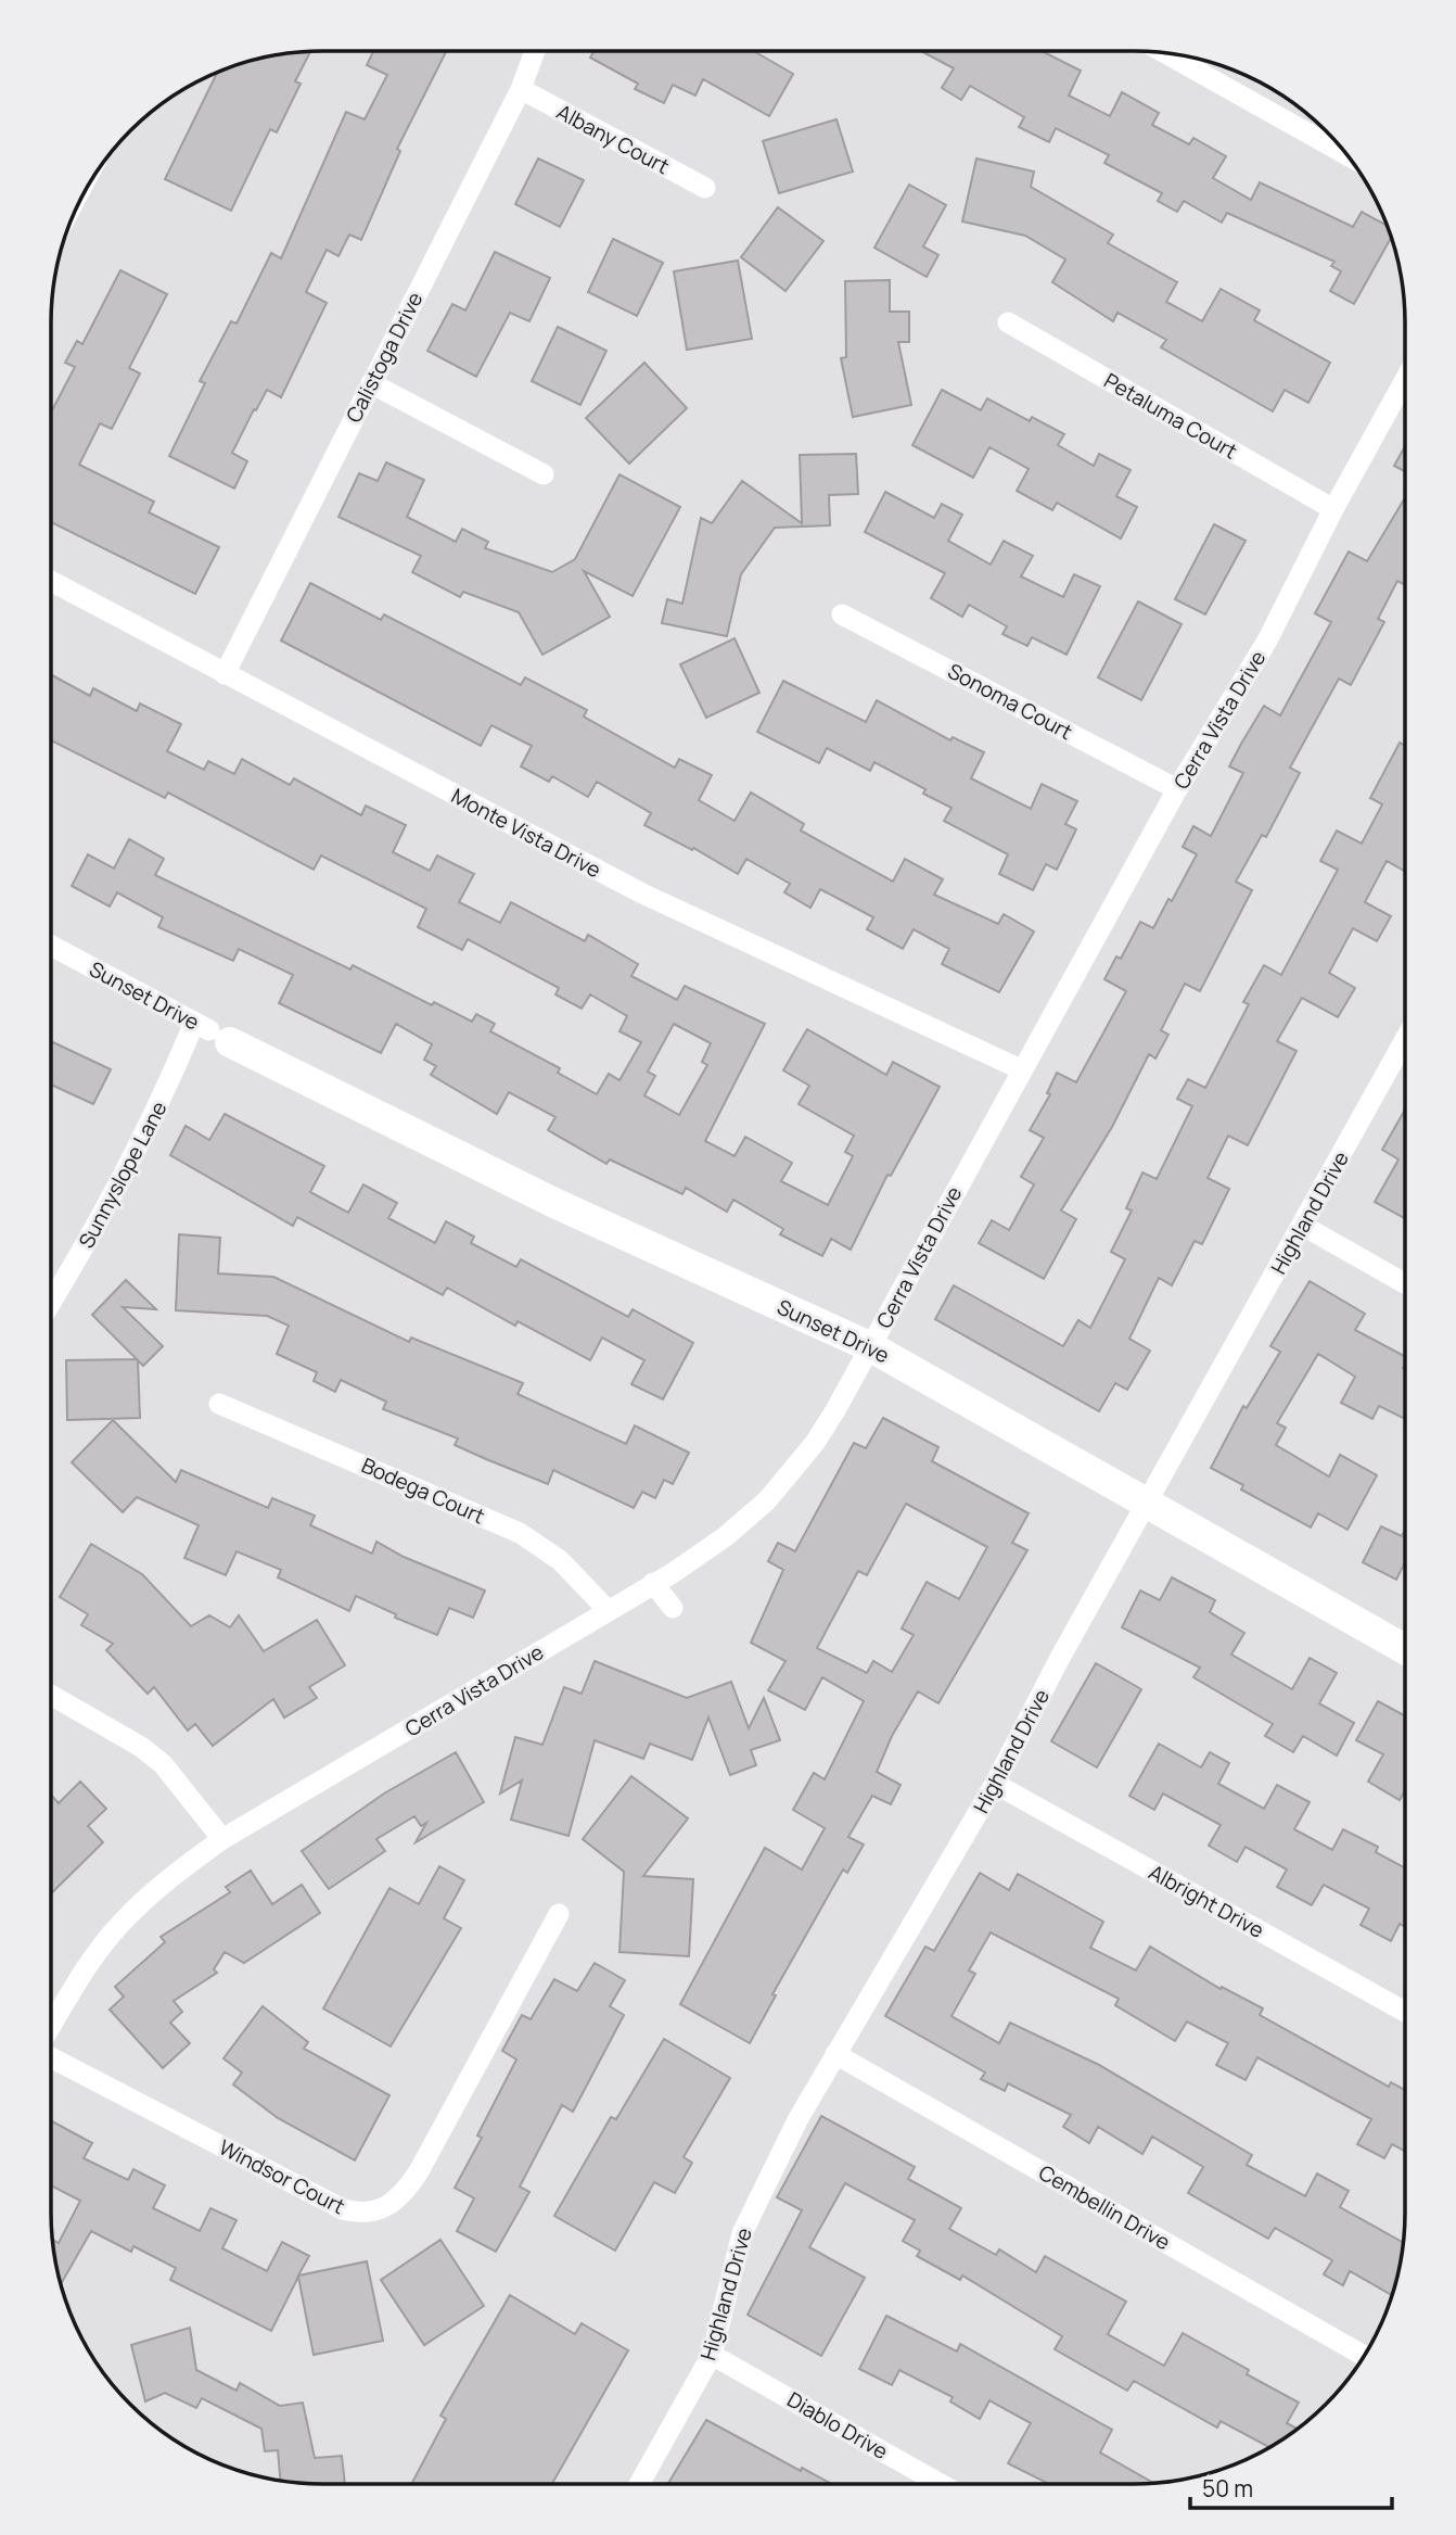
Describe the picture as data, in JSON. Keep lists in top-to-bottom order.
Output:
{
  "streets": {
    "street": [
      "Albany Court",
      "Calistoga Drive",
      "Petaluma Court",
      "Sonoma Court",
      "Cerra Vista Drive",
      "Monte Vista Drive",
      "Sunset Drive",
      "Sunnyslope Lane",
      "Highland Drive",
      "Bodega Court",
      "Albright Drive",
      "Windsor Court",
      "Cembellin Drive",
      "Diablo Drive"
    ]
  },
  "crossings": [
    ["Albany Court", "Calistoga Drive"],
    ["Calistoga Drive", "Monte Vista Drive"],
    ["Petaluma Court", "Cerra Vista Drive"],
    ["Sonoma Court", "Cerra Vista Drive"],
    ["Cerra Vista Drive", "Monte Vista Drive"],
    ["Cerra Vista Drive", "Sunset Drive"],
    ["Cerra Vista Drive", "Bodega Court"],
    ["Sunset Drive", "Sunnyslope Lane"],
    ["Sunset Drive", "Highland Drive"],
    ["Highland Drive", "Albright Drive"],
    ["Highland Drive", "Cembellin Drive"],
    ["Highland Drive", "Diablo Drive"]
  ],
  "scale_bar": "50 m"
}
